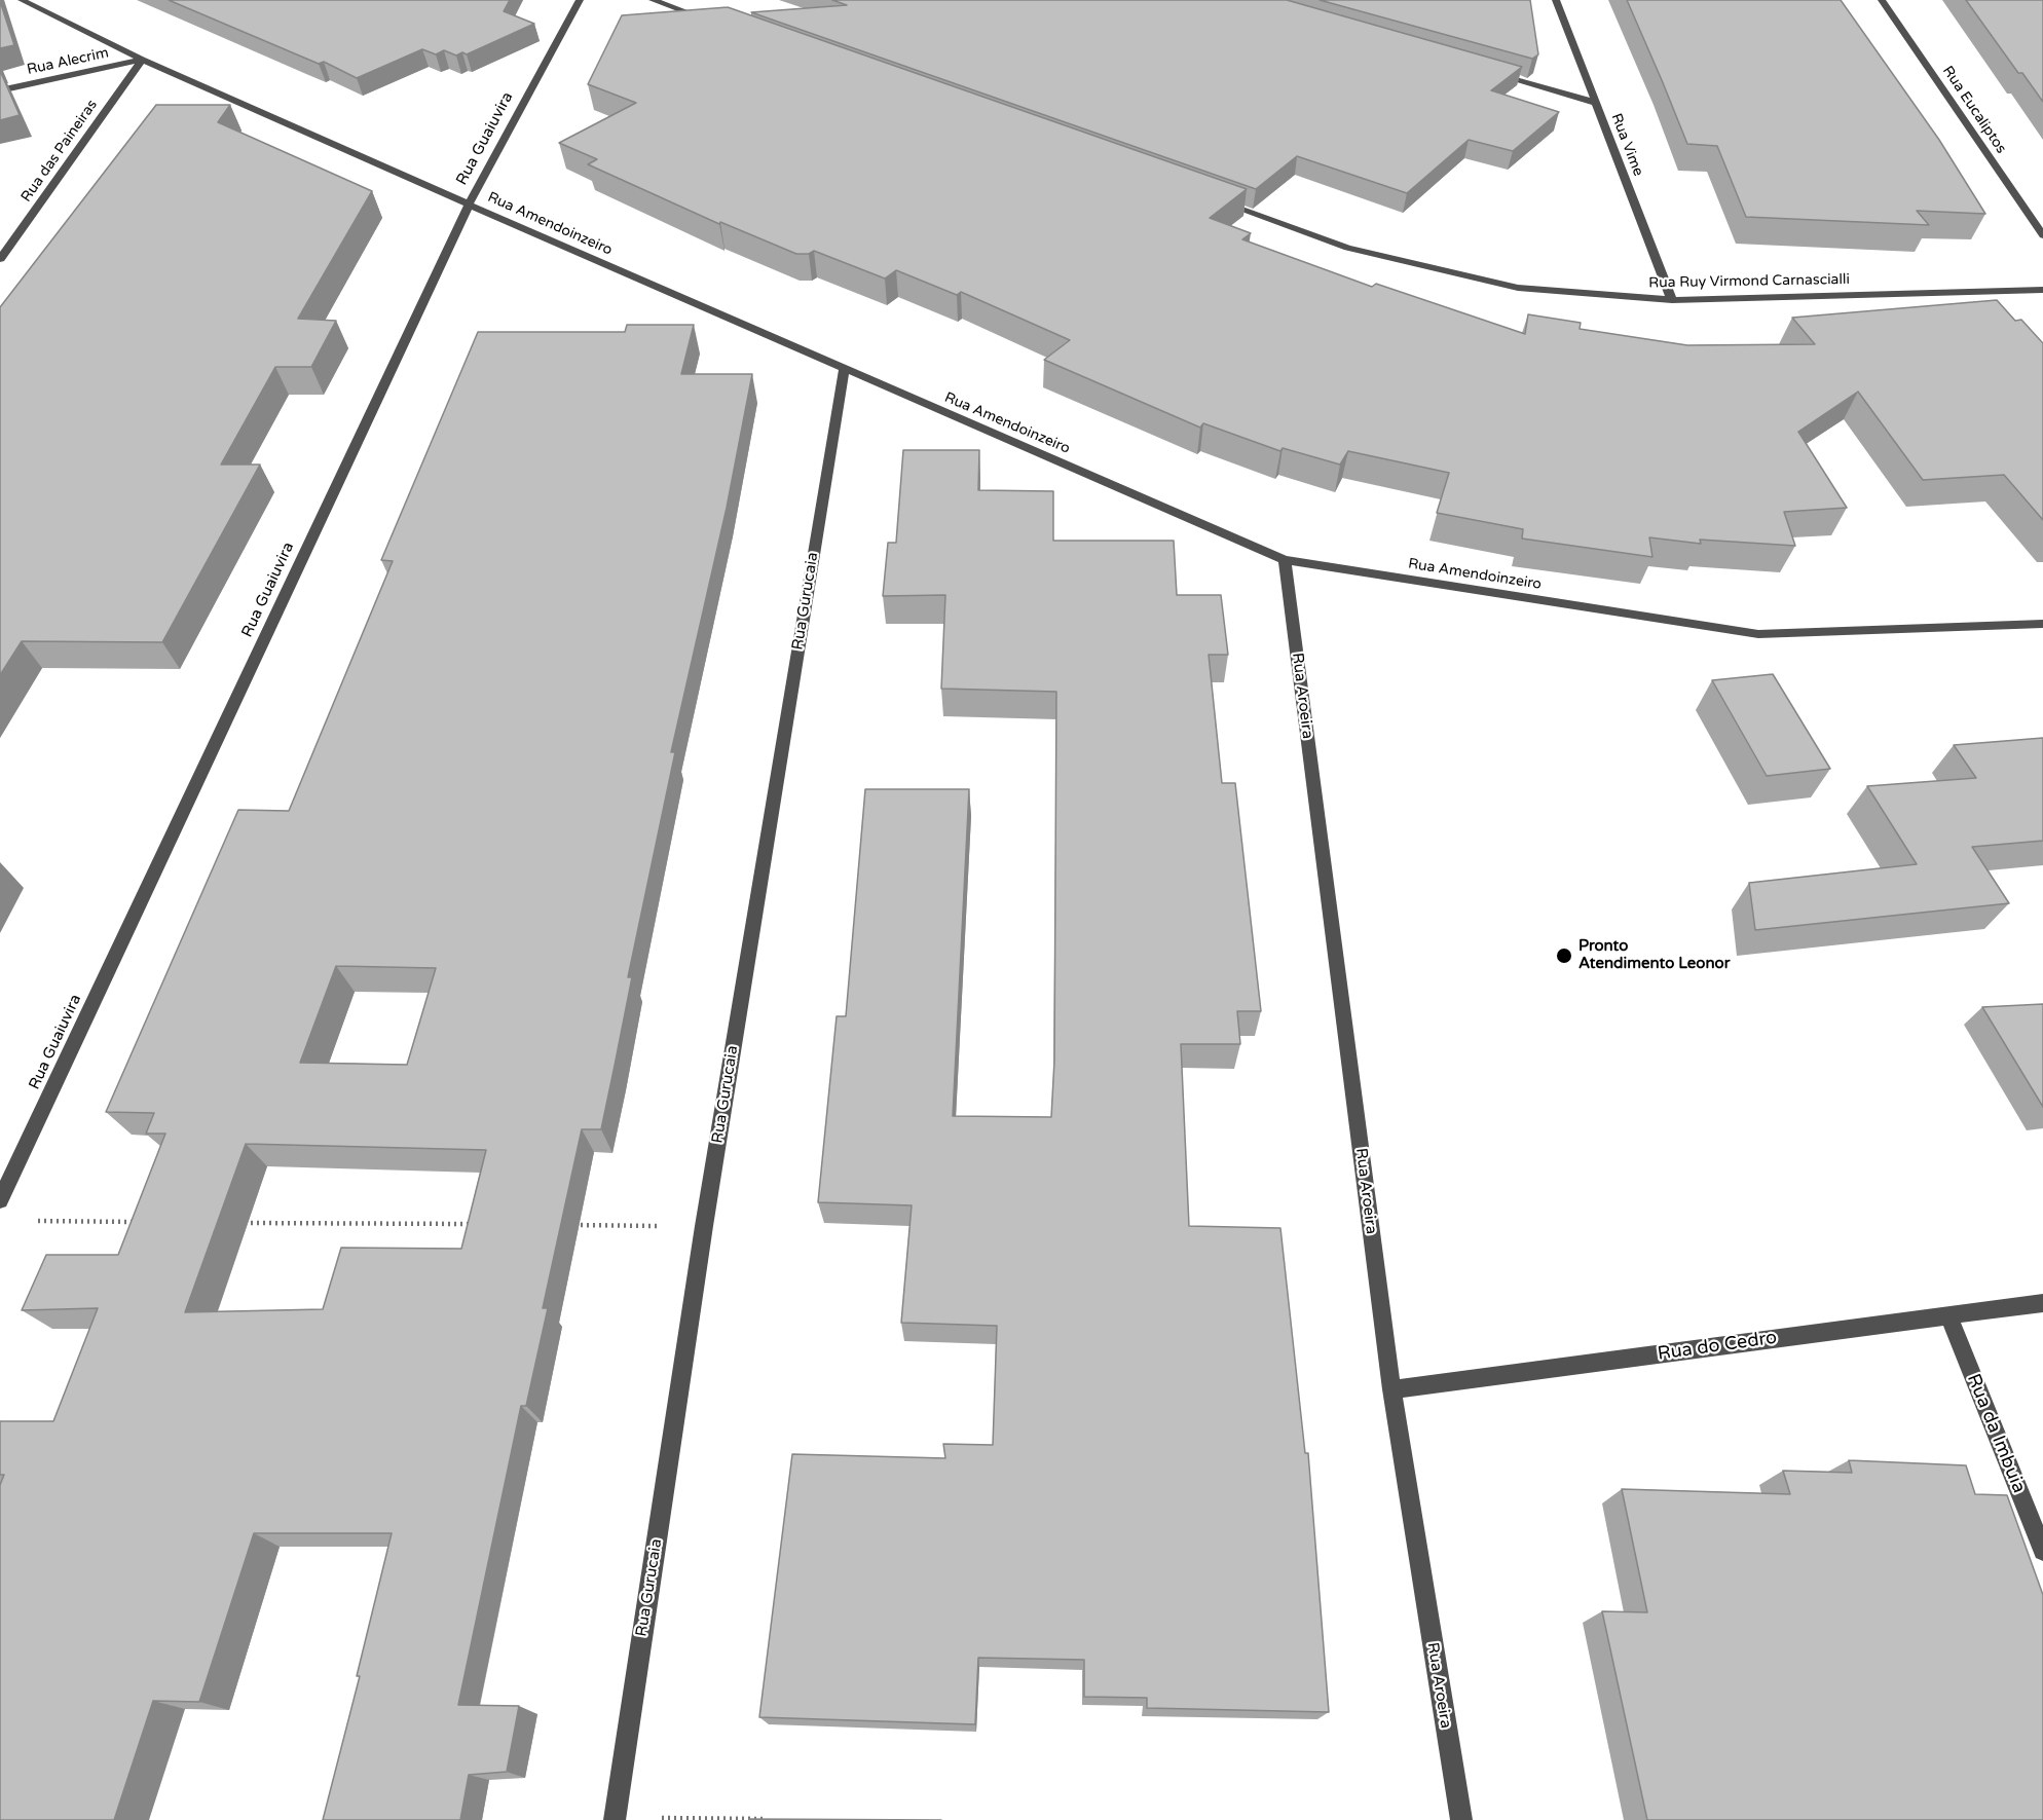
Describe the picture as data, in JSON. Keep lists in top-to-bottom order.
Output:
{
  "streets": {
    "street": [
      "Rua Alecrim",
      "Rua Eucaliptos",
      "Rua Guaiuvira",
      "Rua Vime",
      "Rua das Paineiras",
      "Rua Amendoinzeiro",
      "Rua Ruy Virmond Carnascialli",
      "Rua Gurucaia",
      "Rua Aroeira",
      "Rua do Cedro",
      "Rua da Imbuia"
    ]
  },
  "crossings": [
    ["Rua Alecrim", "Rua das Paineiras"],
    ["Rua Alecrim", "Rua Amendoinzeiro"],
    ["Rua Guaiuvira", "Rua Amendoinzeiro"],
    ["Rua Vime", "Rua Ruy Virmond Carnascialli"],
    ["Rua das Paineiras", "Rua Amendoinzeiro"],
    ["Rua Amendoinzeiro", "Rua Gurucaia"],
    ["Rua Amendoinzeiro", "Rua Aroeira"],
    ["Rua Aroeira", "Rua do Cedro"],
    ["Rua do Cedro", "Rua da Imbuia"]
  ],
  "places": ["Pronto Atendimento Leonor"]
}
